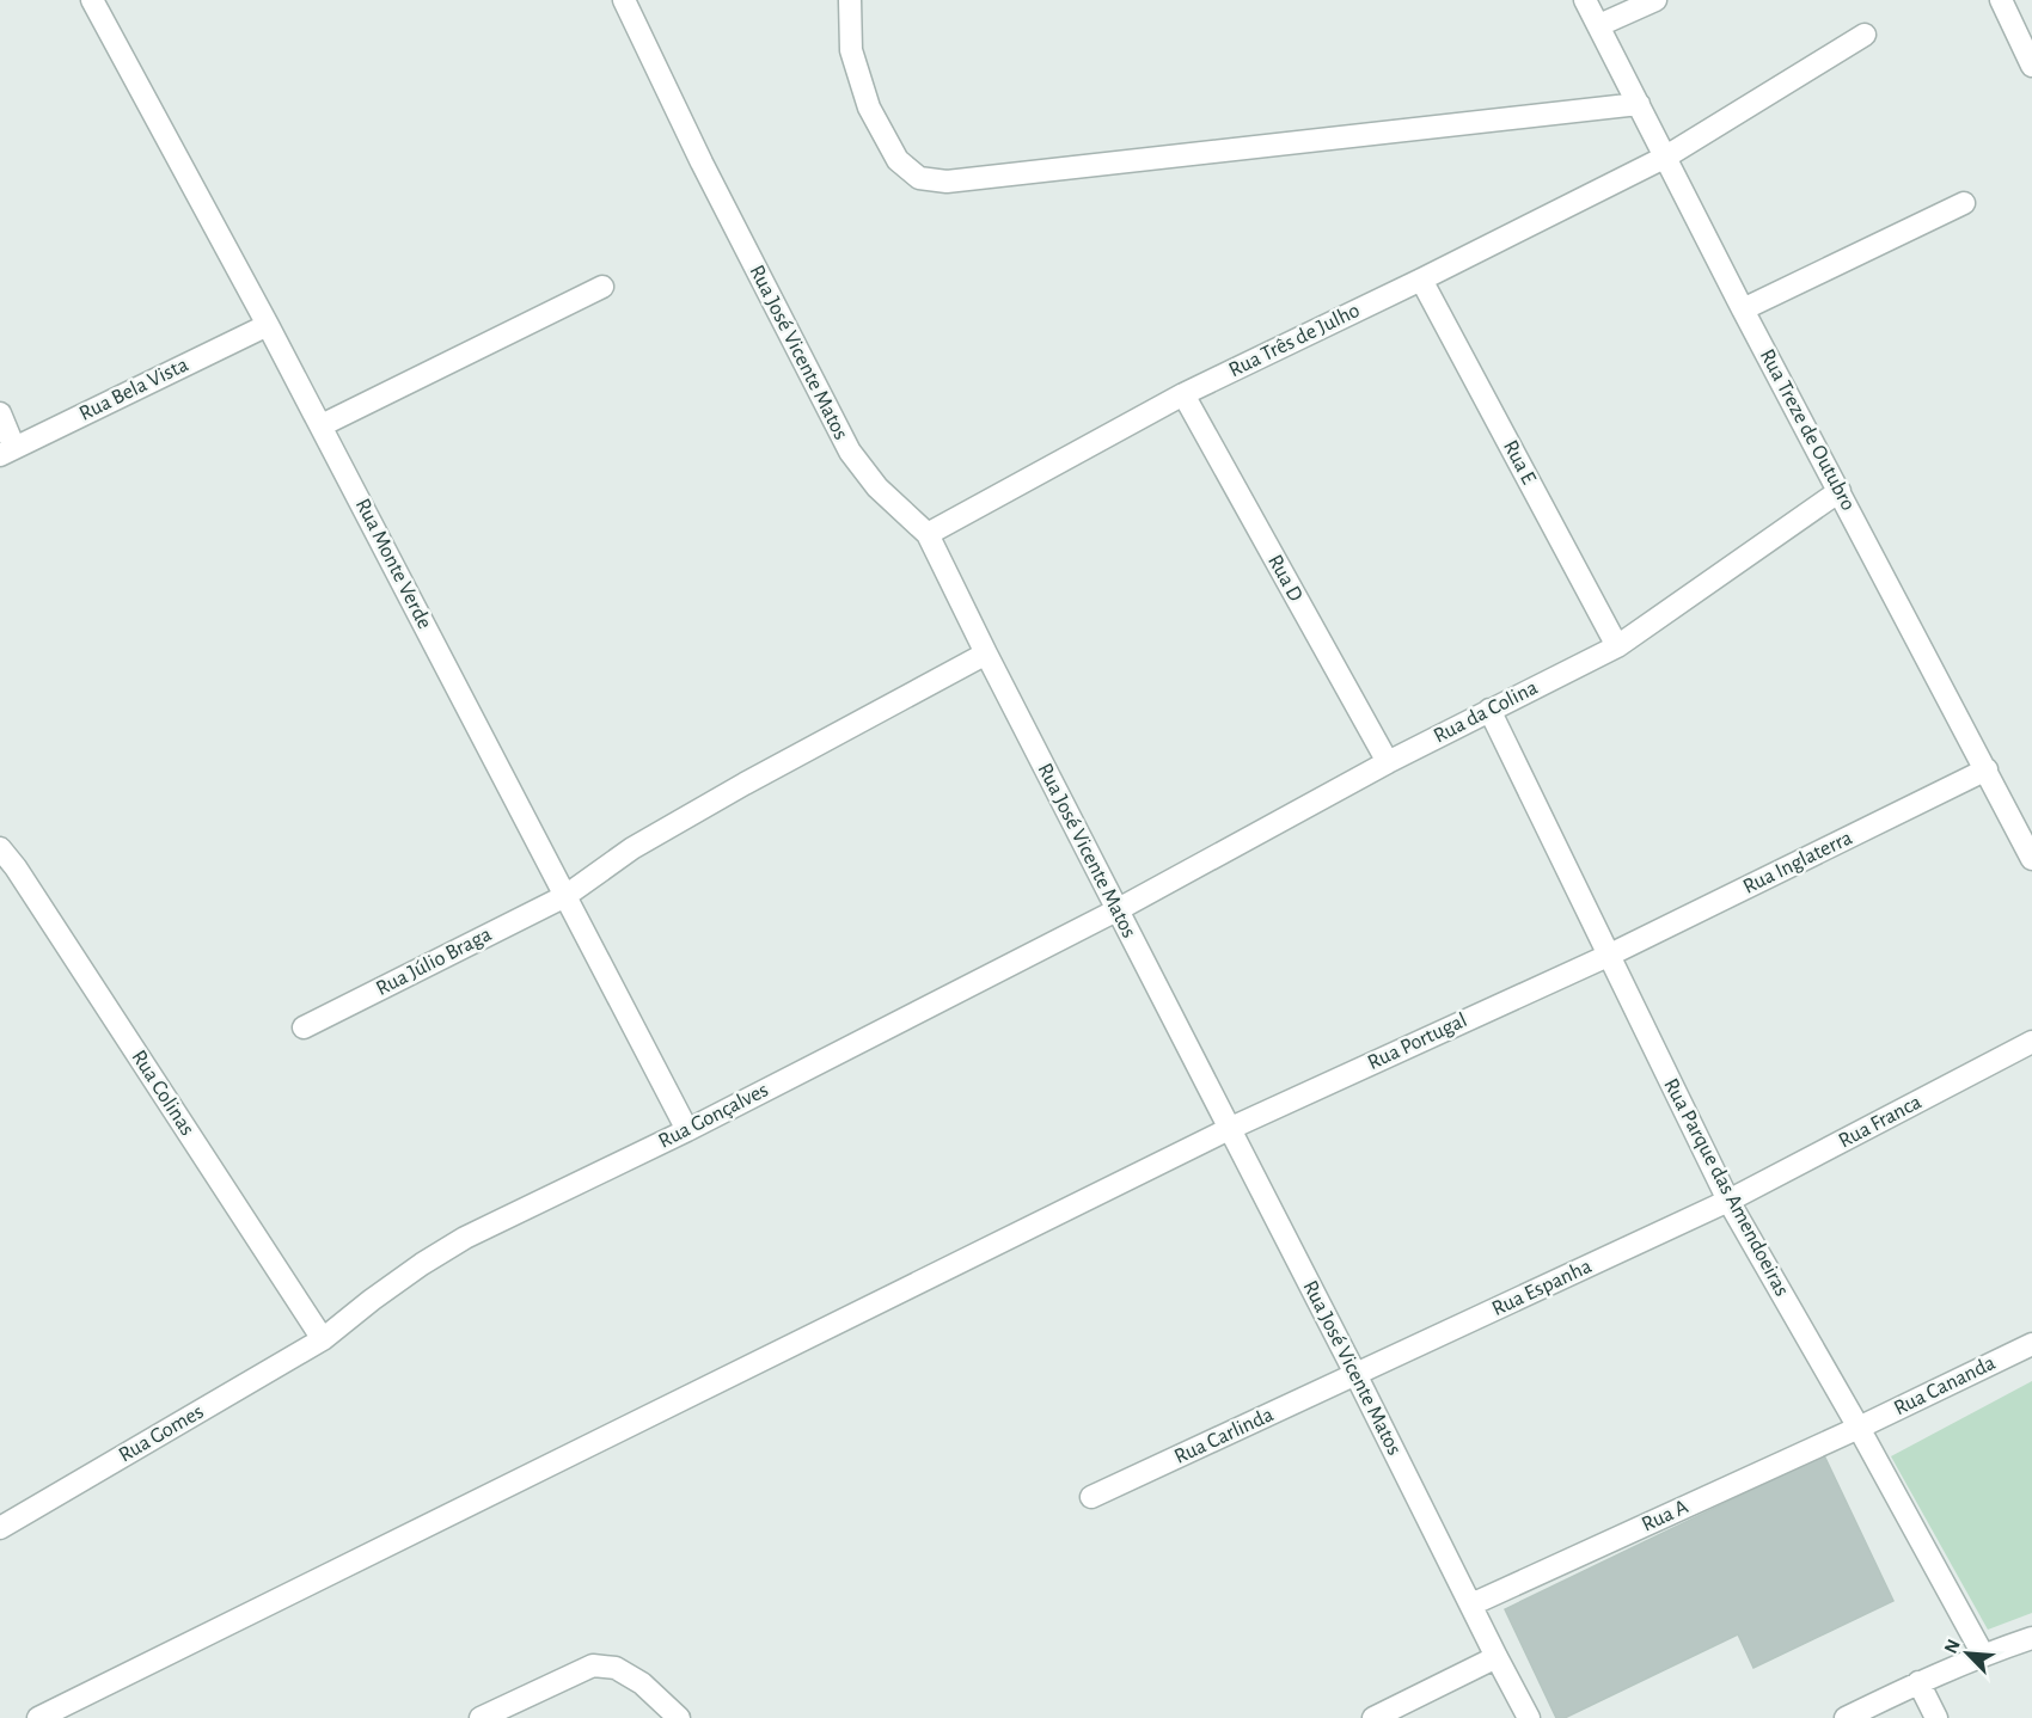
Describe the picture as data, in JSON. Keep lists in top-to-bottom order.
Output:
{
  "streets": {
    "street": [
      "Rua Três de Julho",
      "Rua José Vicente Matos",
      "Rua Bela Vista",
      "Rua Treze de Outubro",
      "Rua E",
      "Rua Monte Verde",
      "Rua D",
      "Rua da Colina",
      "Rua Inglaterra",
      "Rua Júlio Braga",
      "Rua Portugal",
      "Rua Colinas",
      "Rua Gonçalves",
      "Rua Franca",
      "Rua Parque das Amendoeiras",
      "Rua Espanha",
      "Rua Cananda",
      "Rua Gomes",
      "Rua Carlinda",
      "Rua A"
    ]
  },
  "crossings": [
    ["Rua Três de Julho", "Rua José Vicente Matos"],
    ["Rua Três de Julho", "Rua Treze de Outubro"],
    ["Rua Três de Julho", "Rua E"],
    ["Rua Três de Julho", "Rua D"],
    ["Rua José Vicente Matos", "Rua da Colina"],
    ["Rua José Vicente Matos", "Rua Júlio Braga"],
    ["Rua José Vicente Matos", "Rua Portugal"],
    ["Rua José Vicente Matos", "Rua Gonçalves"],
    ["Rua José Vicente Matos", "Rua Espanha"],
    ["Rua José Vicente Matos", "Rua Carlinda"],
    ["Rua José Vicente Matos", "Rua A"],
    ["Rua Bela Vista", "Rua Monte Verde"],
    ["Rua Treze de Outubro", "Rua da Colina"],
    ["Rua Treze de Outubro", "Rua Inglaterra"],
    ["Rua E", "Rua da Colina"],
    ["Rua Monte Verde", "Rua Júlio Braga"],
    ["Rua Monte Verde", "Rua Gonçalves"],
    ["Rua D", "Rua da Colina"],
    ["Rua da Colina", "Rua Gonçalves"],
    ["Rua da Colina", "Rua Parque das Amendoeiras"],
    ["Rua Inglaterra", "Rua Portugal"],
    ["Rua Inglaterra", "Rua Parque das Amendoeiras"],
    ["Rua Portugal", "Rua Parque das Amendoeiras"],
    ["Rua Colinas", "Rua Gonçalves"],
    ["Rua Colinas", "Rua Gomes"],
    ["Rua Gonçalves", "Rua Gomes"],
    ["Rua Franca", "Rua Parque das Amendoeiras"],
    ["Rua Franca", "Rua Espanha"],
    ["Rua Parque das Amendoeiras", "Rua Espanha"],
    ["Rua Parque das Amendoeiras", "Rua Cananda"],
    ["Rua Parque das Amendoeiras", "Rua A"],
    ["Rua Espanha", "Rua Carlinda"],
    ["Rua Cananda", "Rua A"]
  ],
  "north": "top left"
}
